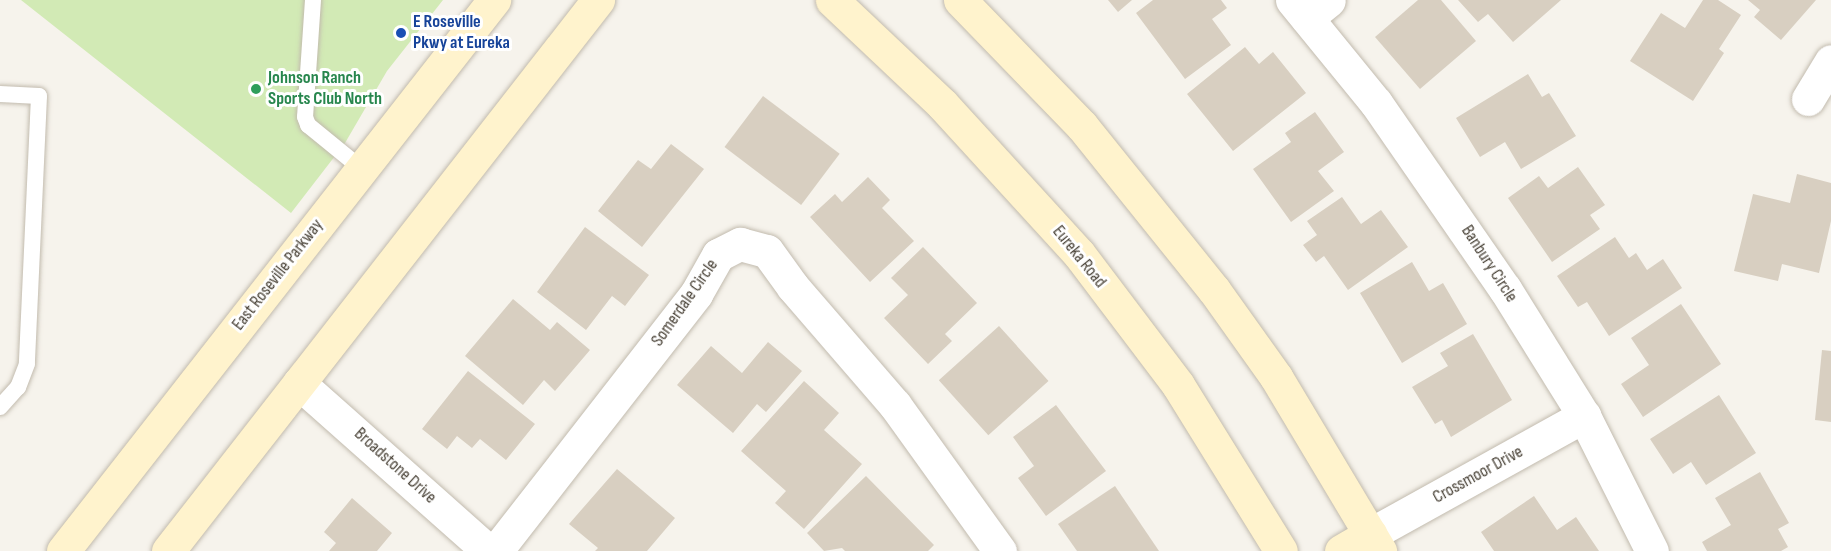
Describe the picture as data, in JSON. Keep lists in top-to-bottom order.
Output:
{
  "streets": {
    "main road": ["Eureka Road", "East Roseville Parkway"],
    "street": [
      "Banbury Circle",
      "Somerdale Circle",
      "Broadstone Drive",
      "Crossmoor Drive"
    ]
  },
  "crossings": [
    ["Banbury Circle", "Crossmoor Drive"]
  ],
  "places": ["E Roseville Pkwy at Eureka", "Johnson Ranch Sports Club North"]
}
